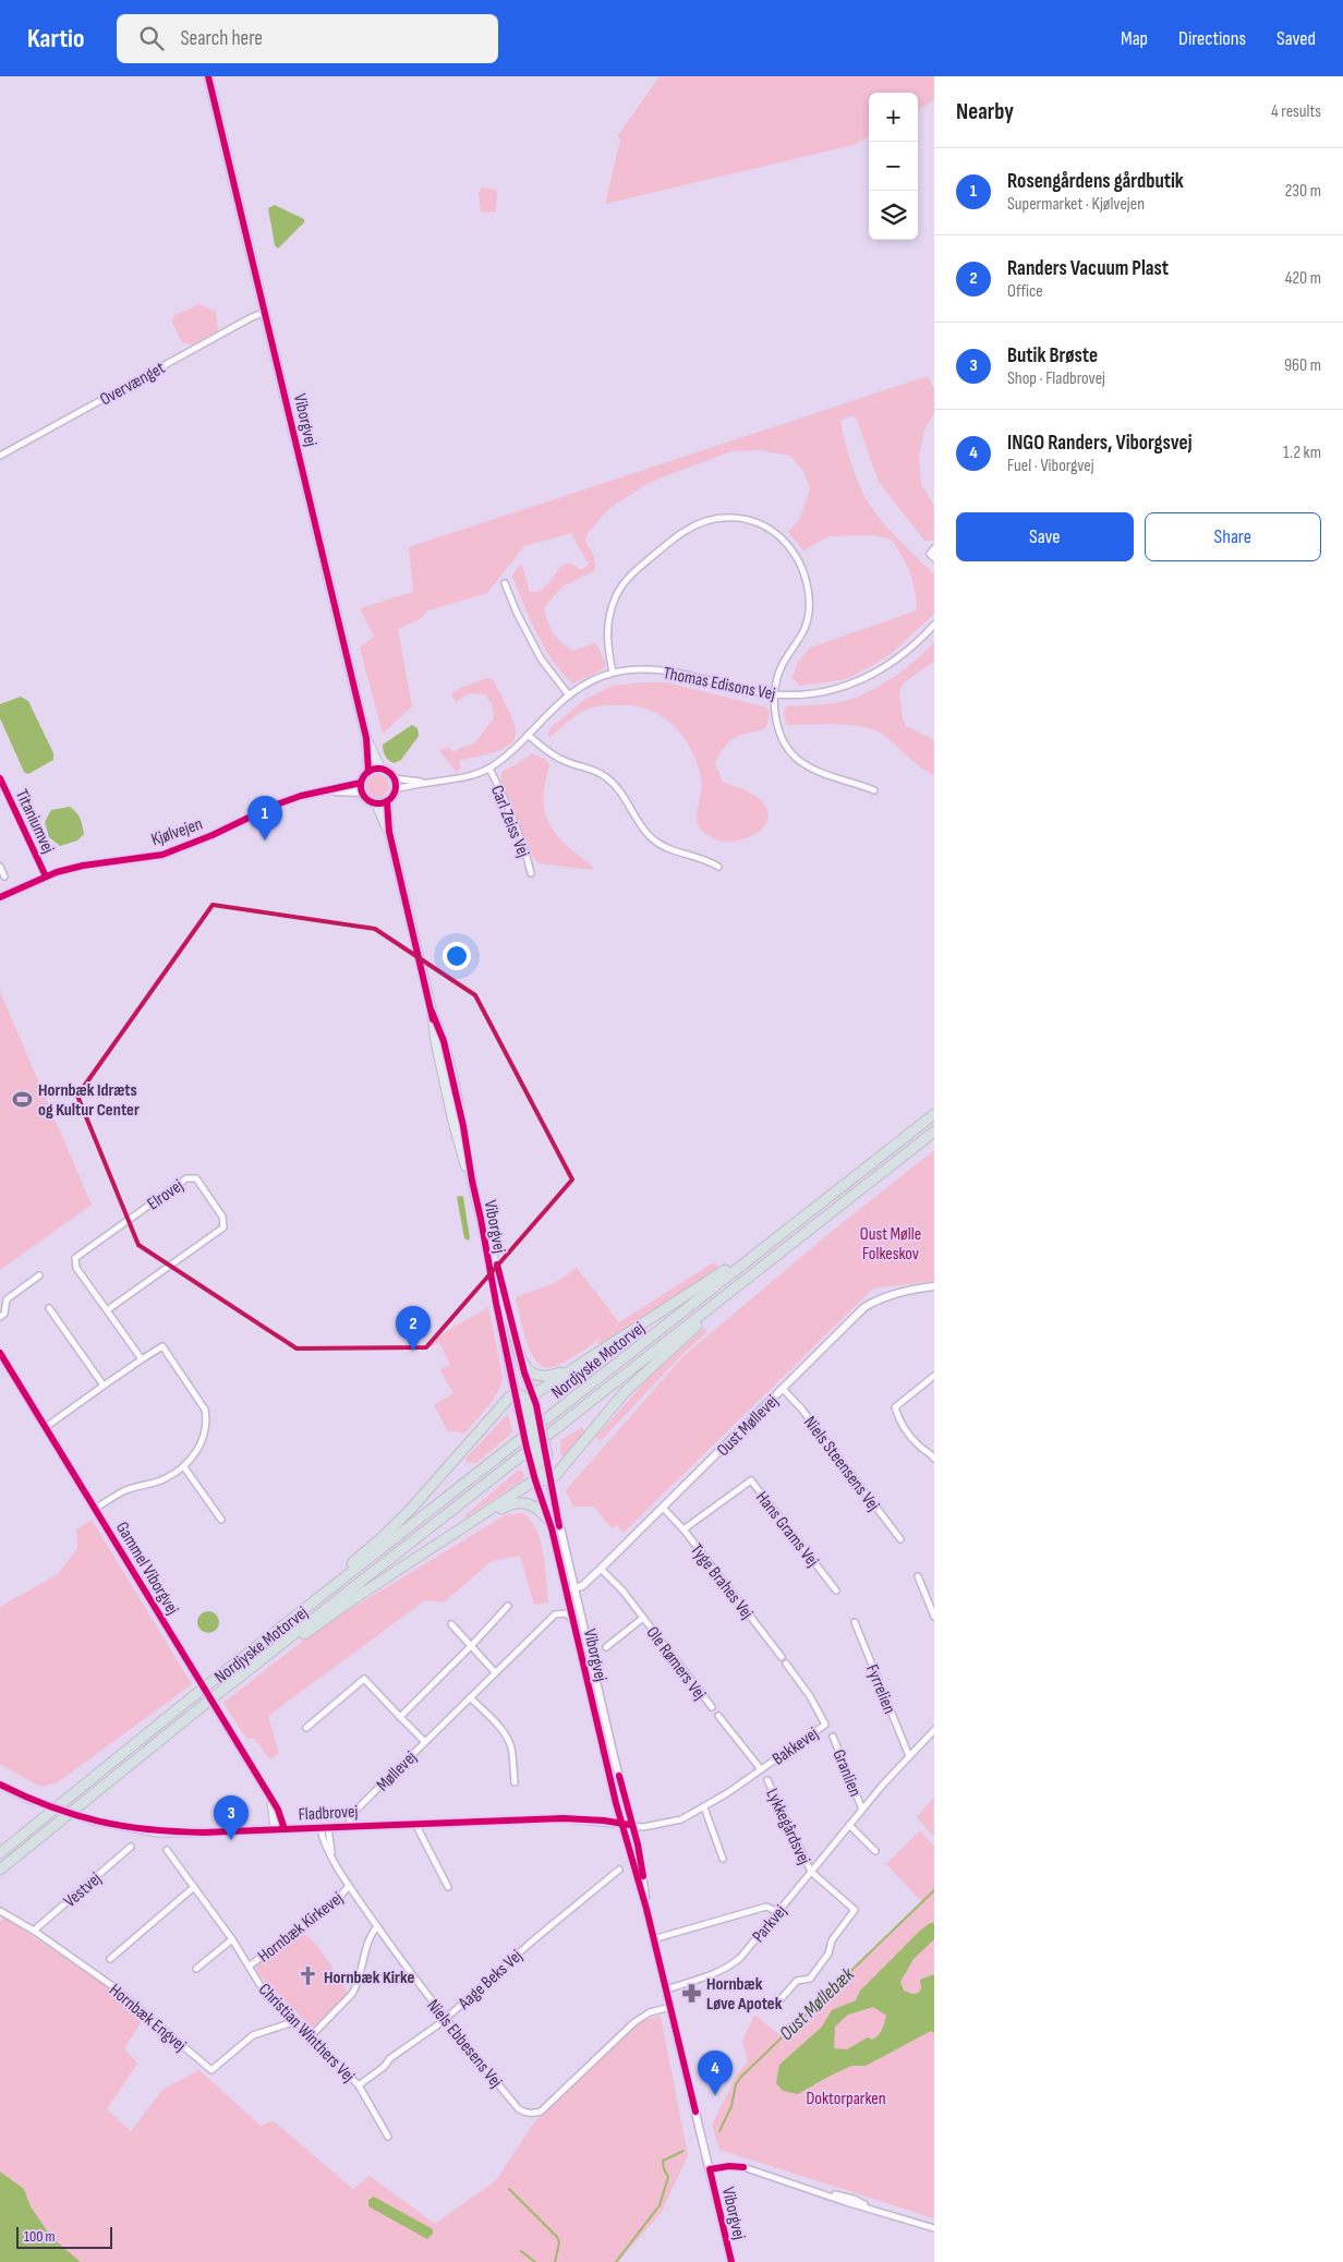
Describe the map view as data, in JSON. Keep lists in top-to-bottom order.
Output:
{
  "streets": {
    "highway": ["Nordjyske Motorvej"],
    "main road": ["Viborgvej", "Gammel Viborgvej", "Fladbrovej"],
    "street": [
      "Overvænget",
      "Thomas Edisons Vej",
      "Titaniumvej",
      "Carl Zeiss Vej",
      "Kjølvejen",
      "Elrovej",
      "Oust Møllevej",
      "Niels Steensens Vej",
      "Hans Grams Vej",
      "Tyge Brahes Vej",
      "Ole Rømers Vej",
      "Fyrrelien",
      "Bakkevej",
      "Møllevej",
      "Granlien",
      "Lykkegårdsvej",
      "Vestvej",
      "Parkvej",
      "Hornbæk Kirkevej",
      "Aage Beks Vej",
      "Hornbæk Engvej",
      "Christian Winthers Vej",
      "Niels Ebbesens Vej"
    ]
  },
  "crossings": [
    ["Overvænget", "Viborgvej"],
    ["Viborgvej", "Thomas Edisons Vej"],
    ["Viborgvej", "Kjølvejen"],
    ["Viborgvej", "Oust Møllevej"],
    ["Viborgvej", "Bakkevej"],
    ["Viborgvej", "Møllevej"],
    ["Viborgvej", "Fladbrovej"],
    ["Viborgvej", "Parkvej"],
    ["Viborgvej", "Niels Ebbesens Vej"],
    ["Thomas Edisons Vej", "Carl Zeiss Vej"],
    ["Thomas Edisons Vej", "Kjølvejen"],
    ["Titaniumvej", "Kjølvejen"],
    ["Oust Møllevej", "Niels Steensens Vej"],
    ["Oust Møllevej", "Tyge Brahes Vej"],
    ["Oust Møllevej", "Ole Rømers Vej"],
    ["Hans Grams Vej", "Tyge Brahes Vej"],
    ["Gammel Viborgvej", "Fladbrovej"],
    ["Fyrrelien", "Parkvej"],
    ["Bakkevej", "Fladbrovej"],
    ["Bakkevej", "Lykkegårdsvej"],
    ["Møllevej", "Fladbrovej"],
    ["Granlien", "Parkvej"],
    ["Fladbrovej", "Niels Ebbesens Vej"],
    ["Lykkegårdsvej", "Parkvej"],
    ["Vestvej", "Hornbæk Engvej"],
    ["Hornbæk Kirkevej", "Christian Winthers Vej"],
    ["Hornbæk Kirkevej", "Niels Ebbesens Vej"],
    ["Aage Beks Vej", "Christian Winthers Vej"],
    ["Aage Beks Vej", "Niels Ebbesens Vej"],
    ["Hornbæk Engvej", "Christian Winthers Vej"]
  ],
  "water": ["Oust Møllebæk"],
  "parks": ["Oust Mølle Folkeskov", "Doktorparken"],
  "places": {
    "sports": ["Hornbæk Idræts og Kultur Center"],
    "church": ["Hornbæk Kirke"],
    "pharmacy": ["Hornbæk Løve Apotek"]
  },
  "scale_bar": "100 m",
  "page": {
    "header": "Kartio",
    "search": "Search here",
    "nav": ["Map", "Directions", "Saved"],
    "heading": ["Nearby", "4 results"],
    "map_buttons": ["+", "−"],
    "list": [
      {
        "mark": "1",
        "name": "Rosengårdens gårdbutik",
        "note": "Supermarket · Kjølvejen",
        "value": "230 m"
      },
      {
        "mark": "2",
        "name": "Randers Vacuum Plast",
        "note": "Office",
        "value": "420 m"
      },
      {
        "mark": "3",
        "name": "Butik Brøste",
        "note": "Shop · Fladbrovej",
        "value": "960 m"
      },
      {
        "mark": "4",
        "name": "INGO Randers, Viborgsvej",
        "note": "Fuel · Viborgvej",
        "value": "1.2 km"
      }
    ],
    "buttons": ["Save", "Share"],
    "pins": [
      "1",
      "2",
      "3",
      "4"
    ],
    "scale": "100 m"
  }
}
